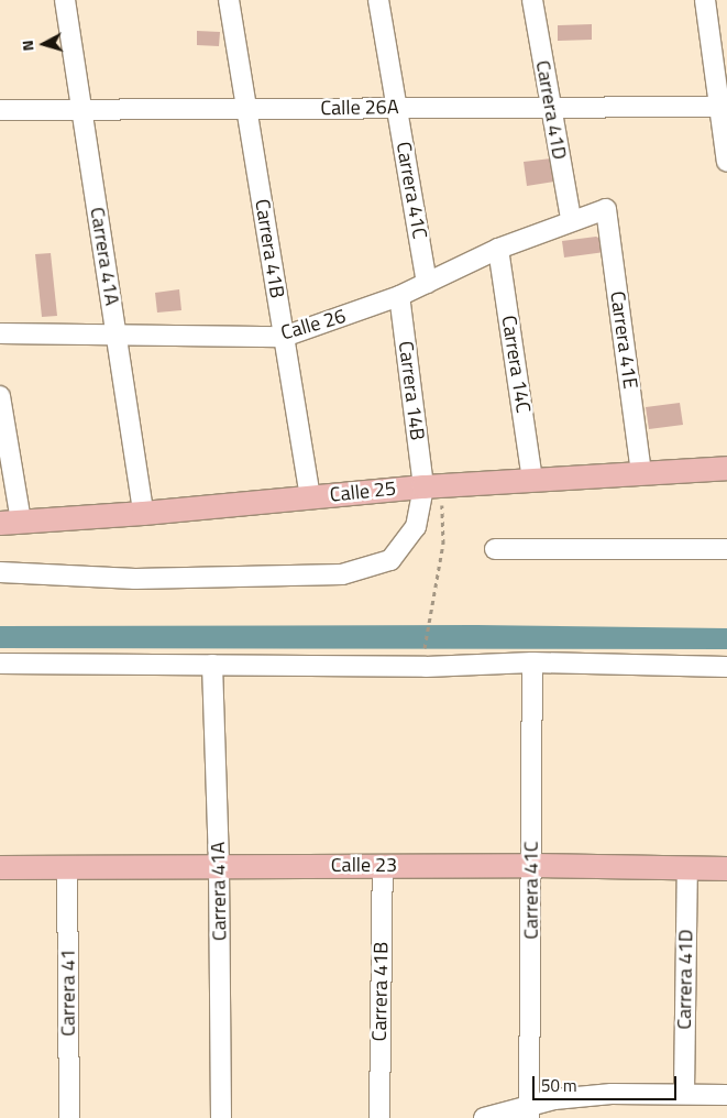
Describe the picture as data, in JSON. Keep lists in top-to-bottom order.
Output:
{
  "streets": {
    "main road": ["Calle 25", "Calle 23"],
    "street": [
      "Calle 26A",
      "Carrera 41D",
      "Carrera 41C",
      "Carrera 41B",
      "Carrera 41A",
      "Calle 26",
      "Carrera 41E",
      "Carrera 14C",
      "Carrera 14B",
      "Carrera 41"
    ]
  },
  "crossings": [
    ["Calle 26A", "Carrera 41D"],
    ["Calle 26A", "Carrera 41C"],
    ["Calle 26A", "Carrera 41B"],
    ["Calle 26A", "Carrera 41A"],
    ["Carrera 41D", "Calle 26"],
    ["Carrera 41D", "Calle 23"],
    ["Carrera 41C", "Calle 26"],
    ["Carrera 41C", "Calle 23"],
    ["Carrera 41B", "Calle 26"],
    ["Carrera 41B", "Calle 25"],
    ["Carrera 41B", "Calle 23"],
    ["Carrera 41A", "Calle 26"],
    ["Carrera 41A", "Calle 25"],
    ["Carrera 41A", "Calle 23"],
    ["Calle 26", "Carrera 41E"],
    ["Calle 26", "Carrera 14C"],
    ["Calle 26", "Carrera 14B"],
    ["Carrera 41E", "Calle 25"],
    ["Carrera 14C", "Calle 25"],
    ["Carrera 14B", "Calle 25"],
    ["Calle 23", "Carrera 41"]
  ],
  "scale_bar": "50 m",
  "north": "left"
}
